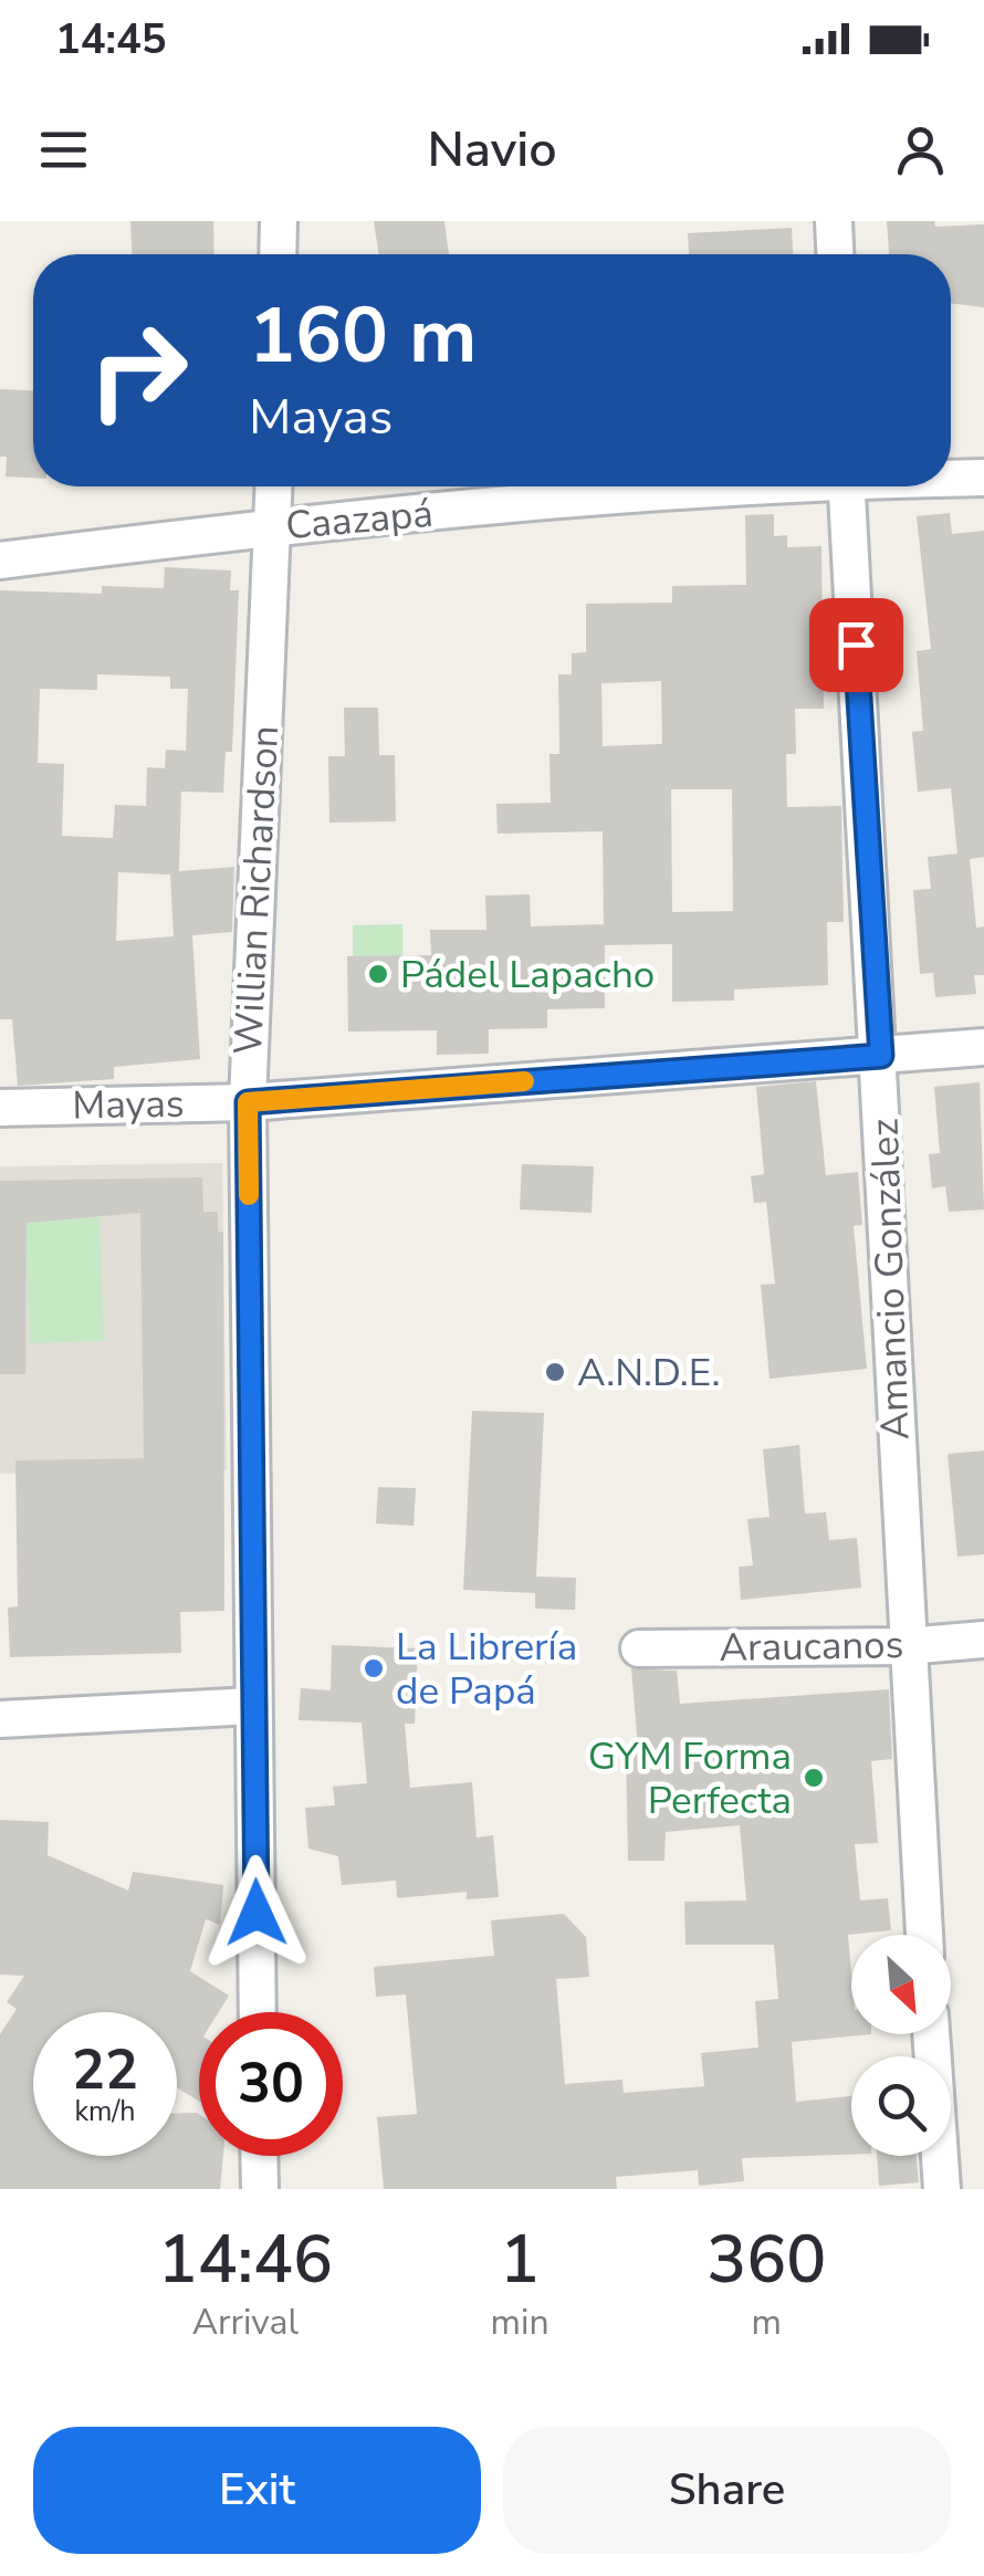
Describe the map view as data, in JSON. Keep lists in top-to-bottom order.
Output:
{
  "streets": {
    "street": [
      "Caazapá",
      "Willian Richardson",
      "Mayas",
      "Amancio González",
      "Araucanos"
    ]
  },
  "crossings": [
    ["Caazapá", "Willian Richardson"],
    ["Willian Richardson", "Mayas"],
    ["Mayas", "Amancio González"],
    ["Amancio González", "Araucanos"]
  ],
  "places": [
    "Pádel Lapacho",
    "A.N.D.E.",
    "La Librería de Papá",
    "GYM Forma Perfecta"
  ],
  "north": "bottom right",
  "page": {
    "status": "14:45",
    "header": "Navio",
    "turn": ["160 m", "Mayas"],
    "speed": "22 km/h",
    "limit": "30",
    "eta": [
      "14:46",
      "Arrival",
      "1",
      "min",
      "360",
      "m"
    ],
    "buttons": ["Exit", "Share"]
  }
}
